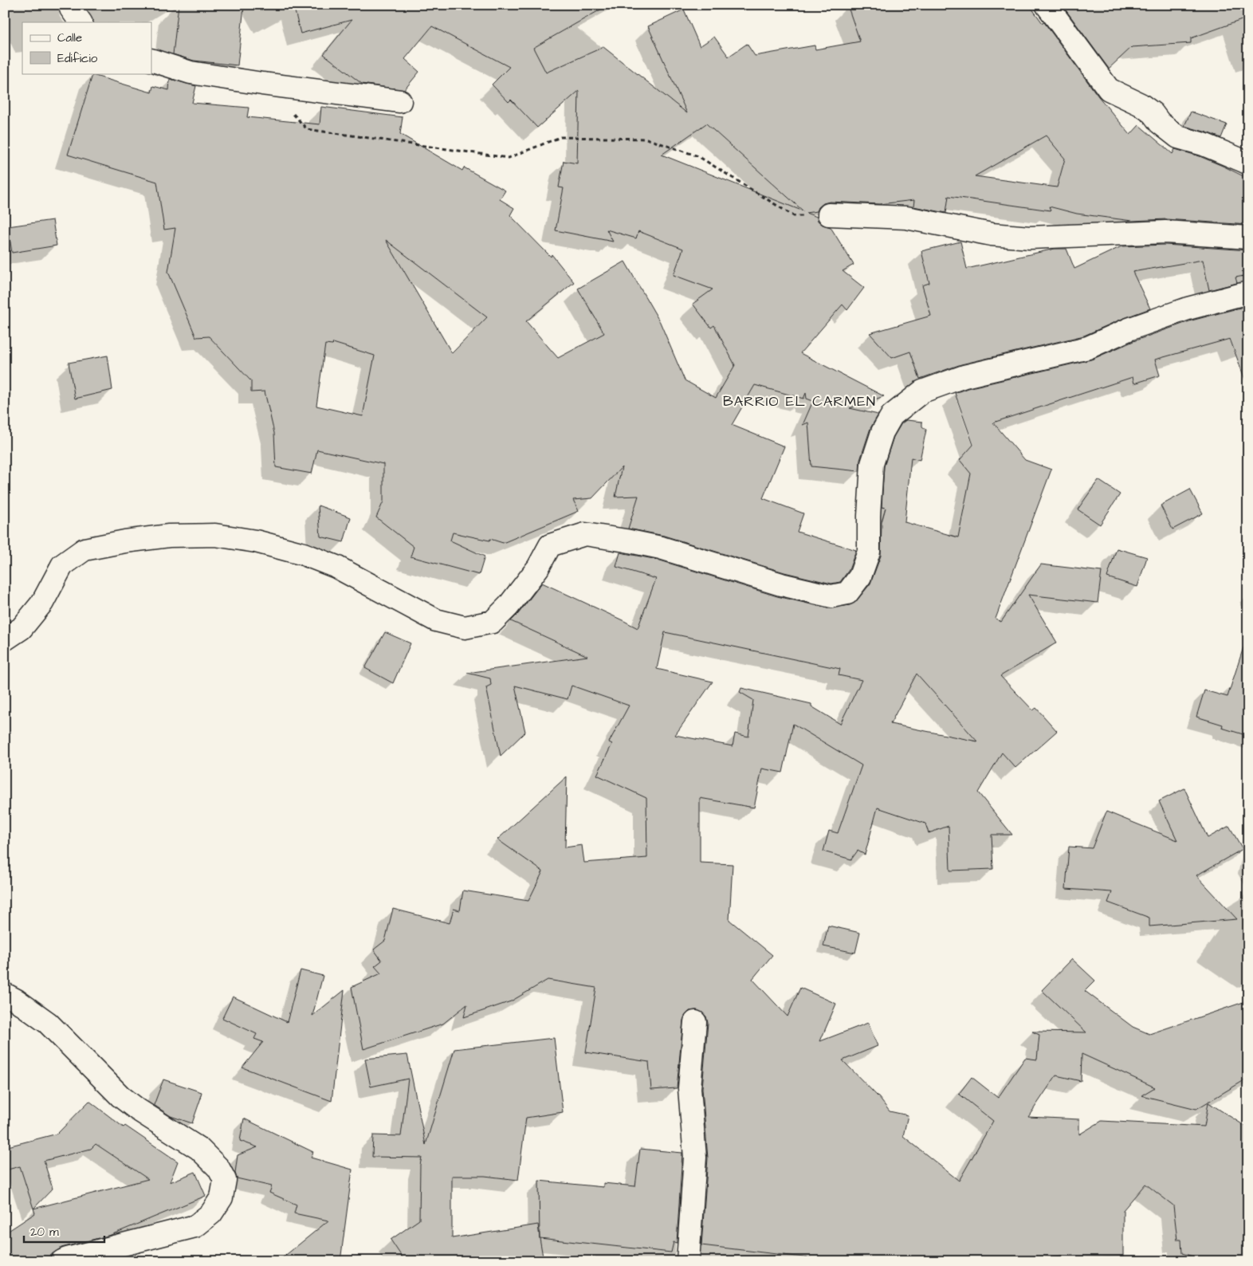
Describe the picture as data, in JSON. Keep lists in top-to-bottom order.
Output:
{
  "districts": ["BARRIO EL CARMEN"],
  "legend": ["Calle", "Edificio"],
  "scale_bar": "20 m"
}
